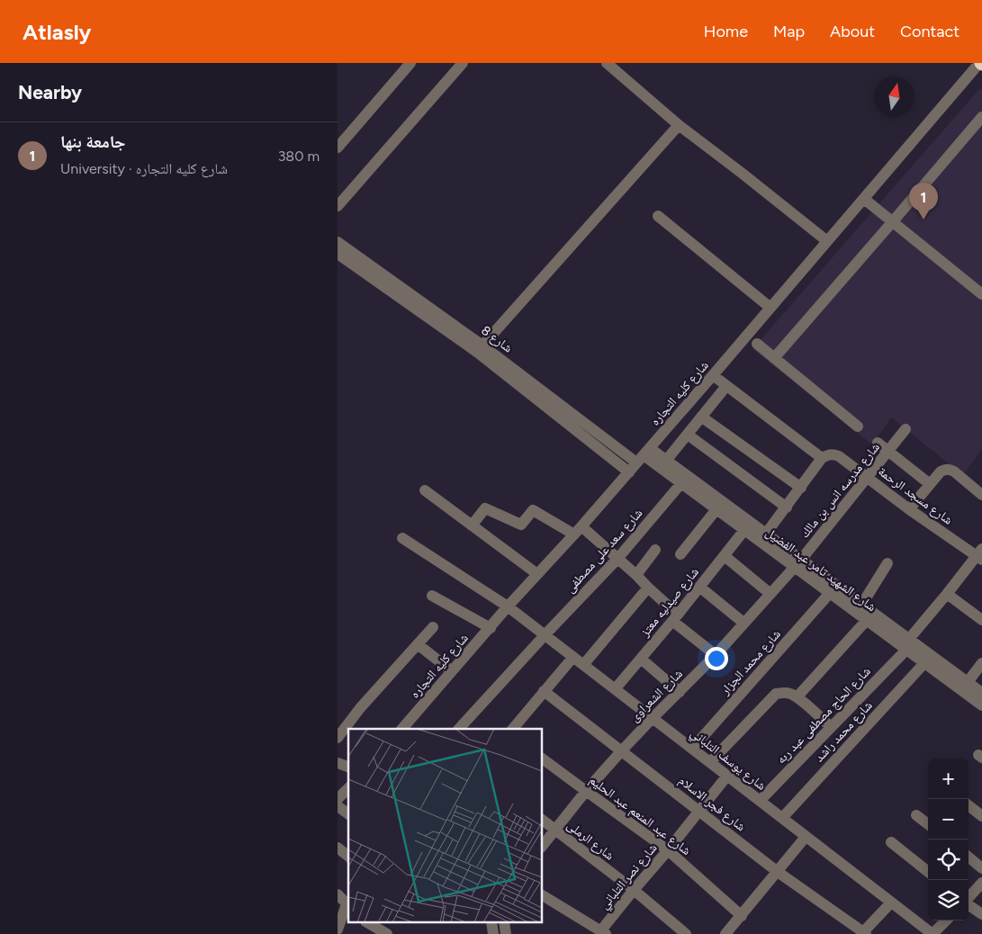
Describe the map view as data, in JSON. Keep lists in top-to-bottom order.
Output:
{
  "streets": {
    "street": [
      "شارع 8",
      "شارع كليه التجاره",
      "شارع مدرسه انس بن مالك",
      "شارع مسجد الرحمة",
      "شارع سعد على مصطفى",
      "شارع الشهيد تامر عبد الفضيل",
      "شارع صيدليه معتز",
      "شارع محمد الجزار",
      "شارع الشعراوى",
      "شارع الحاج مصطفى عبد ربه",
      "شارع محمد راشد",
      "شارع يوسف التلباني",
      "شارع فجر الاسلام",
      "شارع عبد المنعم عبد الحليم",
      "شارع الرملى",
      "شارع نصر التلباني"
    ]
  },
  "crossings": [
    ["شارع 8", "شارع كليه التجاره"],
    ["شارع 8", "شارع الشهيد تامر عبد الفضيل"],
    ["شارع كليه التجاره", "شارع الشهيد تامر عبد الفضيل"],
    ["شارع كليه التجاره", "شارع يوسف التلباني"],
    ["شارع مدرسه انس بن مالك", "شارع مسجد الرحمة"],
    ["شارع مدرسه انس بن مالك", "شارع الشهيد تامر عبد الفضيل"],
    ["شارع مدرسه انس بن مالك", "شارع الشعراوى"],
    ["شارع مسجد الرحمة", "شارع الحاج مصطفى عبد ربه"],
    ["شارع سعد على مصطفى", "شارع الشهيد تامر عبد الفضيل"],
    ["شارع سعد على مصطفى", "شارع يوسف التلباني"],
    ["شارع الشهيد تامر عبد الفضيل", "شارع صيدليه معتز"],
    ["شارع الشهيد تامر عبد الفضيل", "شارع محمد الجزار"],
    ["شارع الشهيد تامر عبد الفضيل", "شارع الشعراوى"],
    ["شارع الشهيد تامر عبد الفضيل", "شارع الحاج مصطفى عبد ربه"],
    ["شارع الشهيد تامر عبد الفضيل", "شارع محمد راشد"],
    ["شارع صيدليه معتز", "شارع يوسف التلباني"],
    ["شارع محمد الجزار", "شارع يوسف التلباني"],
    ["شارع الشعراوى", "شارع يوسف التلباني"],
    ["شارع الشعراوى", "شارع فجر الاسلام"],
    ["شارع الشعراوى", "شارع عبد المنعم عبد الحليم"],
    ["شارع الشعراوى", "شارع الرملى"],
    ["شارع الحاج مصطفى عبد ربه", "شارع يوسف التلباني"],
    ["شارع محمد راشد", "شارع يوسف التلباني"],
    ["شارع يوسف التلباني", "شارع نصر التلباني"],
    ["شارع فجر الاسلام", "شارع نصر التلباني"],
    ["شارع عبد المنعم عبد الحليم", "شارع نصر التلباني"],
    ["شارع الرملى", "شارع نصر التلباني"]
  ],
  "north": "top",
  "page": {
    "header": "Atlasly",
    "nav": [
      "Home",
      "Map",
      "About",
      "Contact"
    ],
    "heading": "Nearby",
    "list": [
      {
        "mark": "1",
        "name": "جامعة بنها",
        "note": "University · شارع كليه التجاره",
        "value": "380 m"
      }
    ],
    "pins": "1",
    "map_buttons": ["+", "−"]
  }
}
